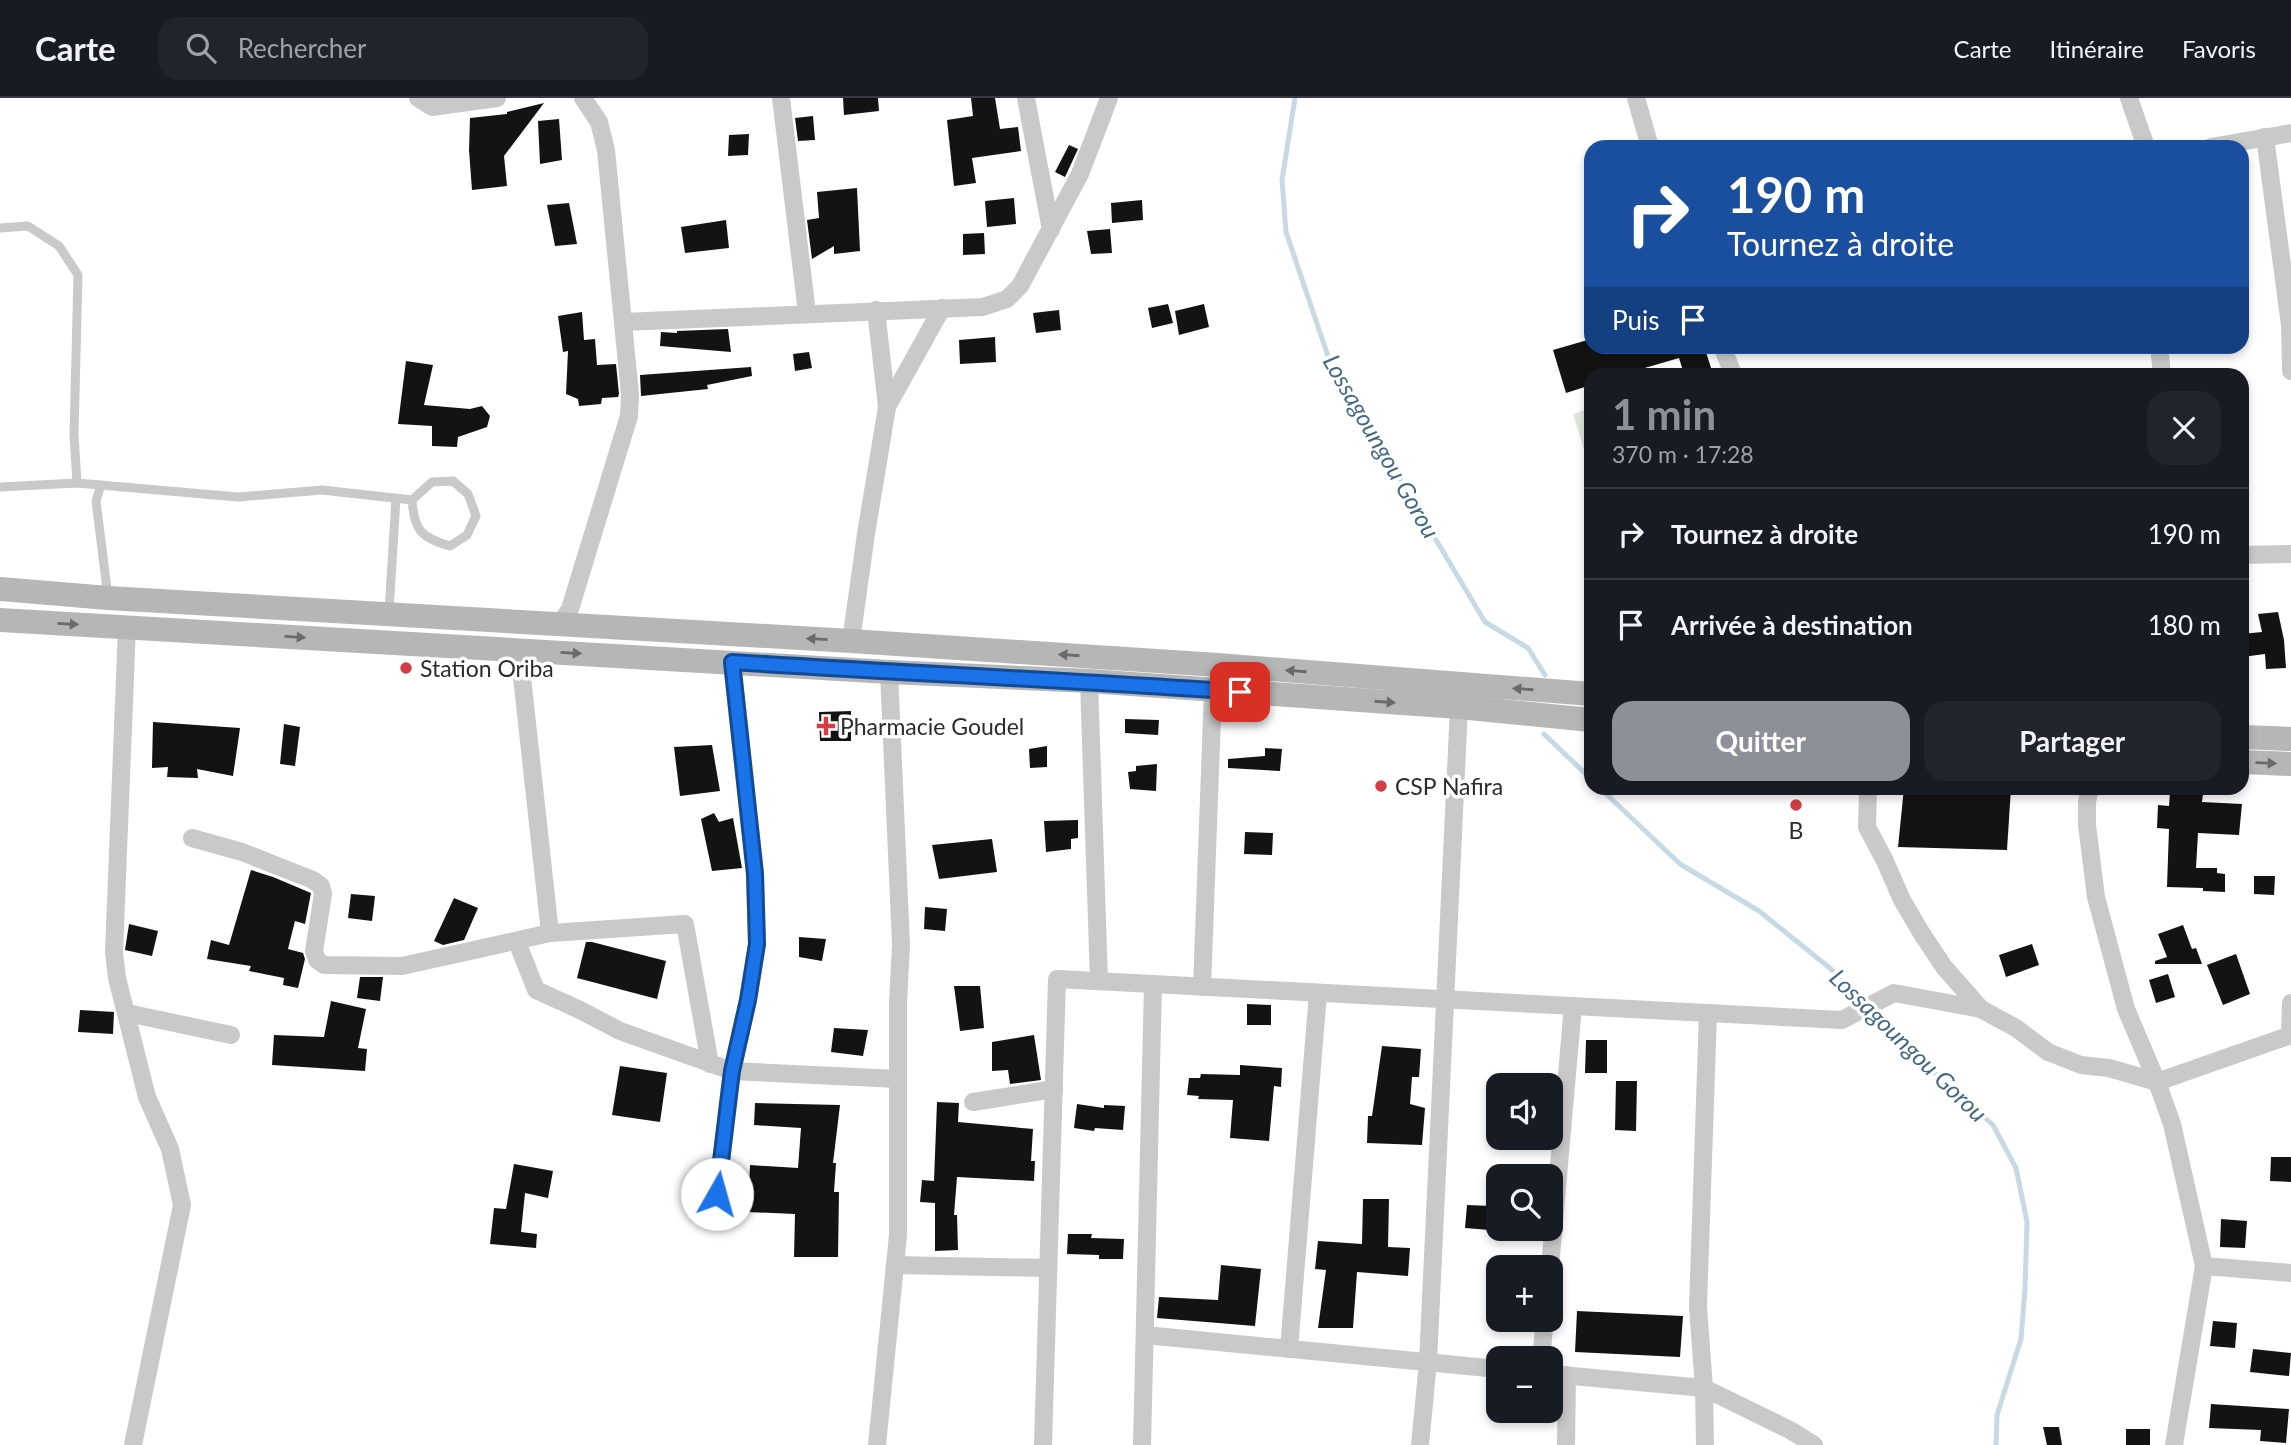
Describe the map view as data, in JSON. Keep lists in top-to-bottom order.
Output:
{
  "water": ["Lossagoungou Gorou"],
  "places": {
    "other": ["Station Oriba", "CSP Nafira", "B"],
    "health": ["Pharmacie Goudel"]
  },
  "page": {
    "header": "Carte",
    "search": "Rechercher",
    "nav": ["Carte", "Itinéraire", "Favoris"],
    "turn": ["190 m", "Tournez à droite"],
    "then": "Puis",
    "heading": ["1 min", "370 m · 17:28"],
    "list": [
      {
        "name": "Tournez à droite",
        "value": "190 m"
      },
      {
        "name": "Arrivée à destination",
        "value": "180 m"
      }
    ],
    "buttons": ["Quitter", "Partager"],
    "map_buttons": ["+", "−"]
  }
}
